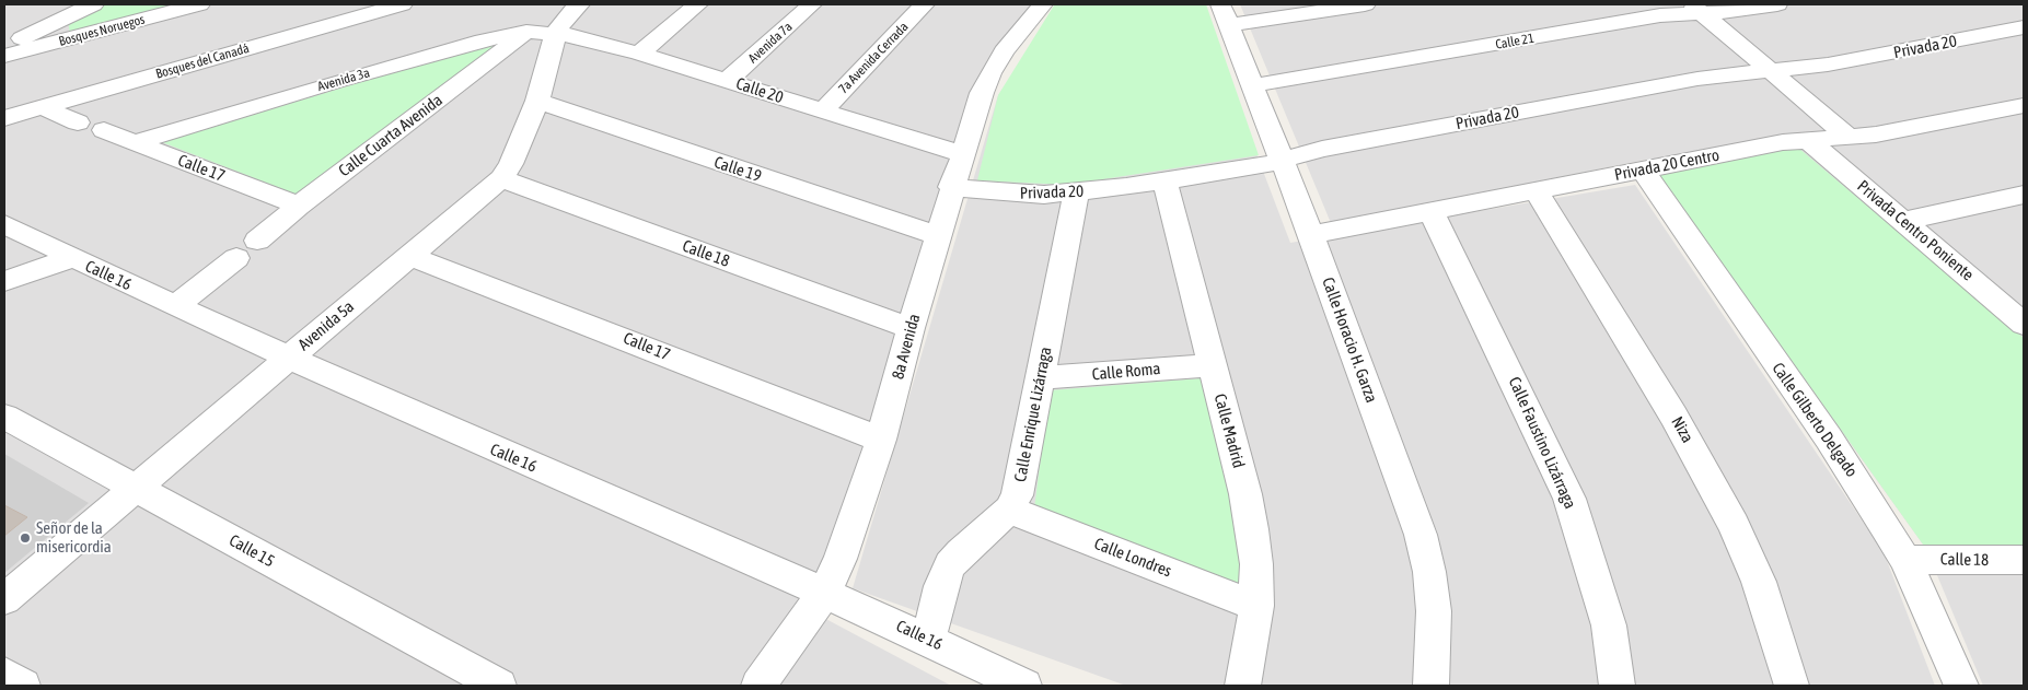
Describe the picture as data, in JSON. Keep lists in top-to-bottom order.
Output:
{
  "streets": {
    "street": [
      "Bosques Noruegos",
      "Calle 21",
      "Avenida 7a",
      "Privada 20",
      "7a Avenida Cerrada",
      "Bosques del Canadá",
      "Avenida 3a",
      "Calle 20",
      "Calle Cuarta Avenida",
      "Privada 20 Centro",
      "Calle 17",
      "Calle 19",
      "Privada Centro Poniente",
      "Calle 18",
      "Calle 16",
      "Avenida 5a",
      "Calle Horacio H. Garza",
      "8a Avenida",
      "Calle Roma",
      "Calle Enrique Lizárraga",
      "Calle Gilberto Delgado",
      "Niza",
      "Calle Madrid",
      "Calle Faustino Lizárraga",
      "Calle 15",
      "Calle Londres"
    ]
  },
  "crossings": [
    ["Calle 21", "Calle Horacio H. Garza"],
    ["Avenida 7a", "Calle 20"],
    ["Privada 20", "Calle Horacio H. Garza"],
    ["Privada 20", "8a Avenida"],
    ["Privada 20", "Calle Enrique Lizárraga"],
    ["Privada 20", "Calle Madrid"],
    ["7a Avenida Cerrada", "Calle 20"],
    ["Avenida 3a", "Calle 20"],
    ["Avenida 3a", "Calle Cuarta Avenida"],
    ["Avenida 3a", "Calle 17"],
    ["Avenida 3a", "Avenida 5a"],
    ["Calle 20", "Avenida 5a"],
    ["Calle 20", "8a Avenida"],
    ["Calle Cuarta Avenida", "Calle 17"],
    ["Privada 20 Centro", "Privada Centro Poniente"],
    ["Privada 20 Centro", "Calle Horacio H. Garza"],
    ["Privada 20 Centro", "Calle Gilberto Delgado"],
    ["Privada 20 Centro", "Niza"],
    ["Privada 20 Centro", "Calle Faustino Lizárraga"],
    ["Calle 17", "Avenida 5a"],
    ["Calle 17", "8a Avenida"],
    ["Calle 19", "Avenida 5a"],
    ["Calle 19", "8a Avenida"],
    ["Calle 18", "Avenida 5a"],
    ["Calle 18", "8a Avenida"],
    ["Calle 18", "Calle Gilberto Delgado"],
    ["Calle 16", "Avenida 5a"],
    ["Calle 16", "8a Avenida"],
    ["Calle 16", "Calle Enrique Lizárraga"],
    ["Avenida 5a", "Calle 15"],
    ["Calle Roma", "Calle Enrique Lizárraga"],
    ["Calle Roma", "Calle Madrid"],
    ["Calle Enrique Lizárraga", "Calle Londres"],
    ["Calle Madrid", "Calle Londres"]
  ],
  "places": ["Señor de la misericordia"]
}
